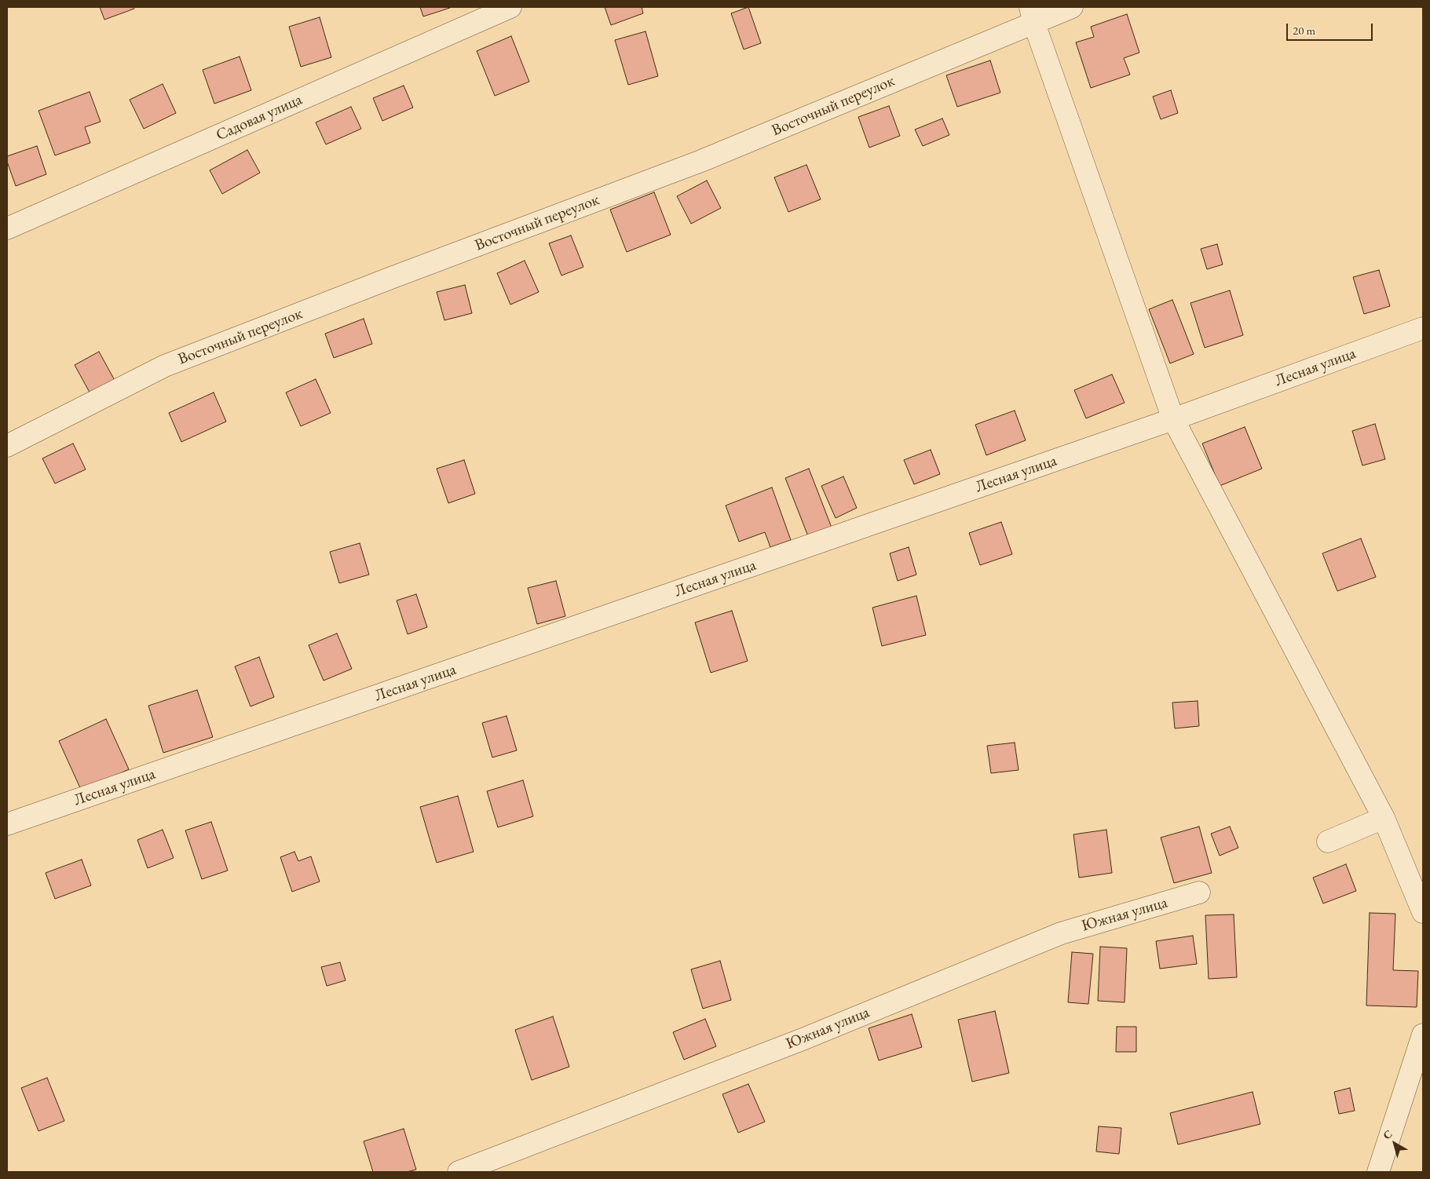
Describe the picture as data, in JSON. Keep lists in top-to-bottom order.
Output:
{
  "streets": {
    "street": [
      "Восточный переулок",
      "Садовая улица",
      "Лесная улица",
      "Южная улица"
    ]
  },
  "scale_bar": "20 m",
  "north": "top left"
}
